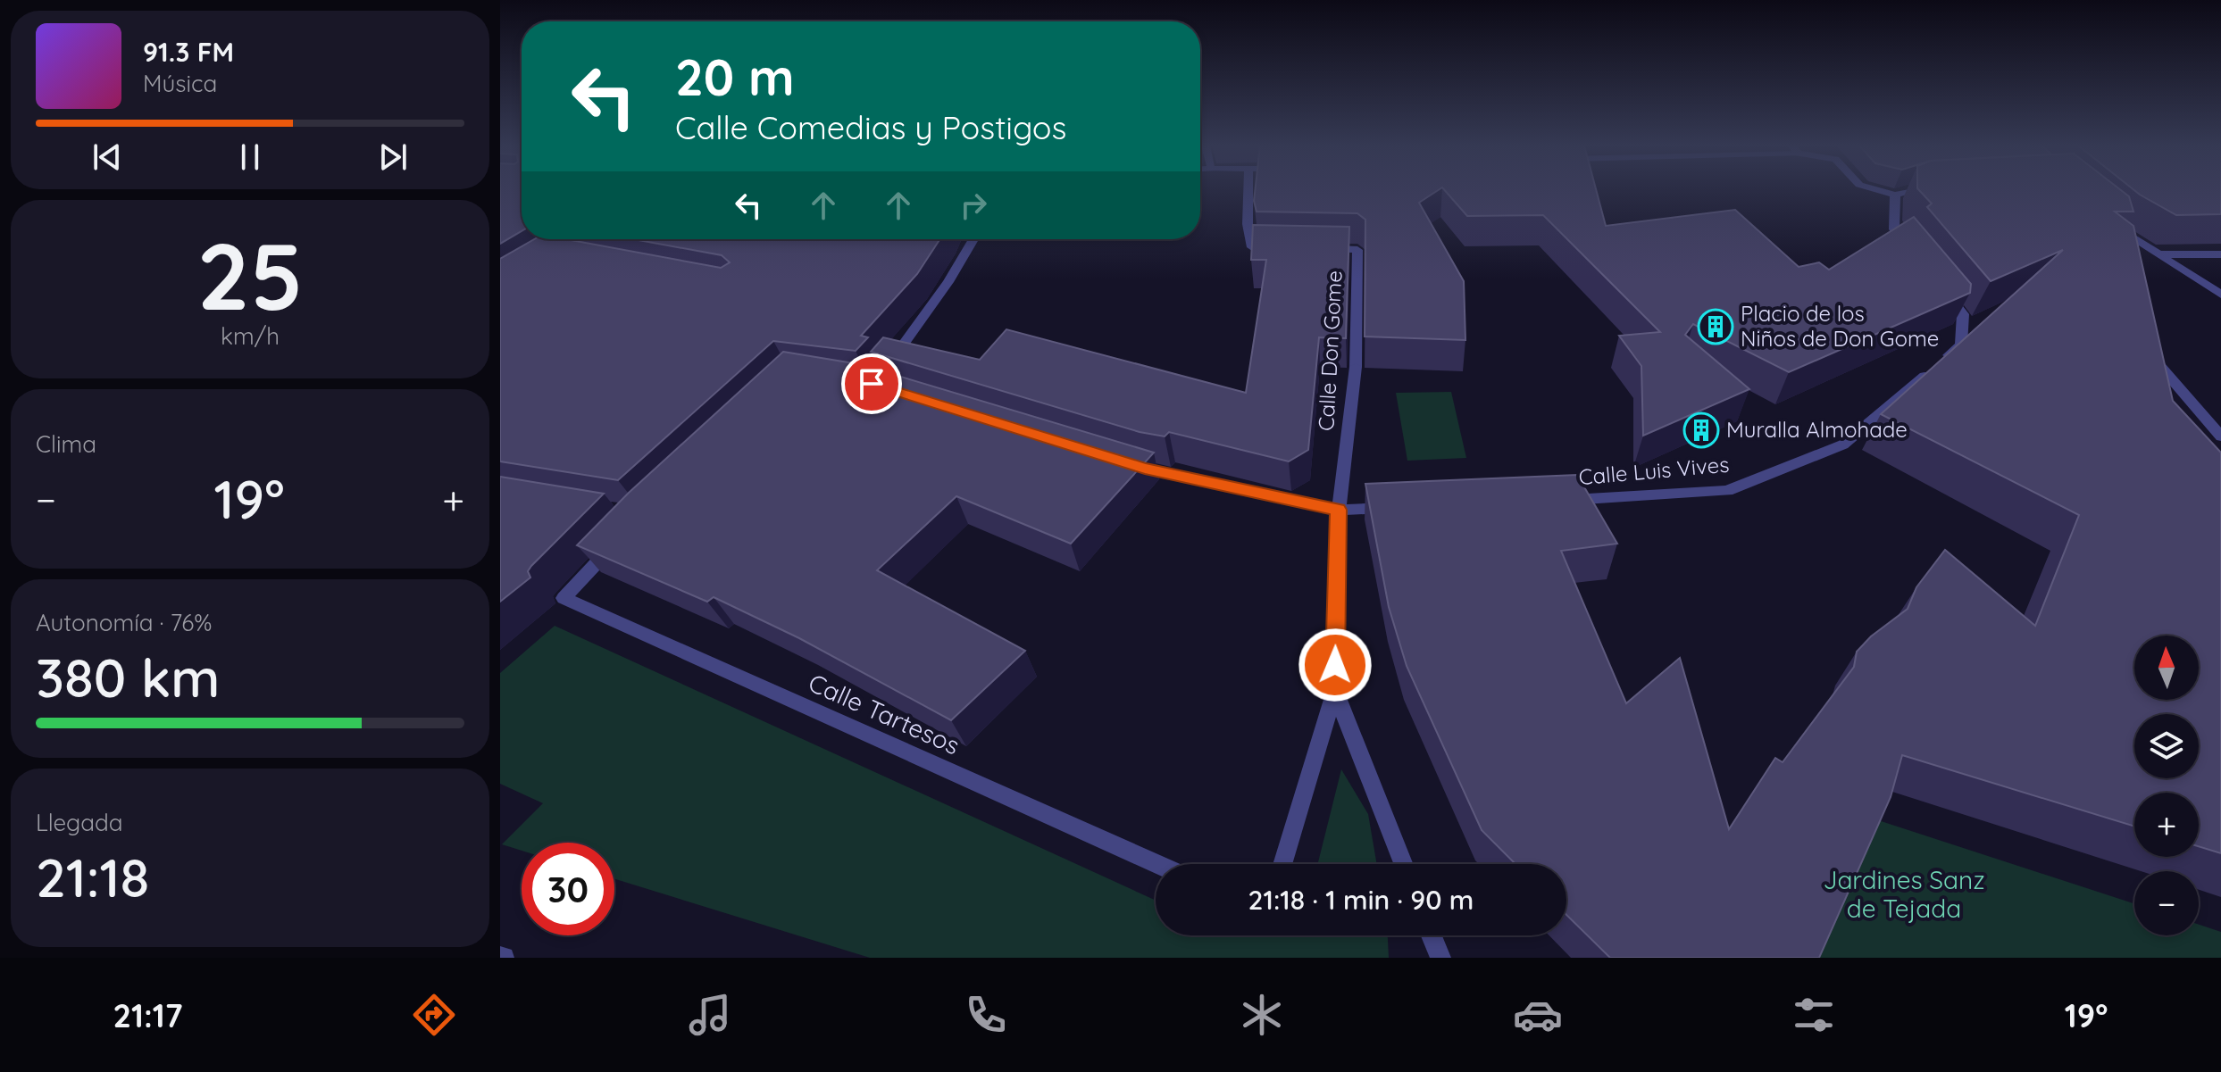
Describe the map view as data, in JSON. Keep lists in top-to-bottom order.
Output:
{
  "streets": {
    "street": ["Calle Don Gome", "Calle Luis Vives", "Calle Tartesos"]
  },
  "parks": ["Jardines Sanz de Tejada"],
  "places": {
    "building": ["Placio de los Niños de Don Gome", "Muralla Almohade"]
  },
  "north": "top",
  "page": {
    "turn": ["20 m", "Calle Comedias y Postigos"],
    "song": ["91.3 FM", "Música"],
    "tile": [
      ["25", "km/h"],
      "Clima",
      ["Autonomía · 76%", "380 km"],
      ["Llegada", "21:18"]
    ],
    "heat": ["−", "19°", "+"],
    "map_buttons": ["+", "−"],
    "limit": "30",
    "trip": "21:18 · 1 min · 90 m",
    "tabs": ["21:17", "19°"]
  }
}
